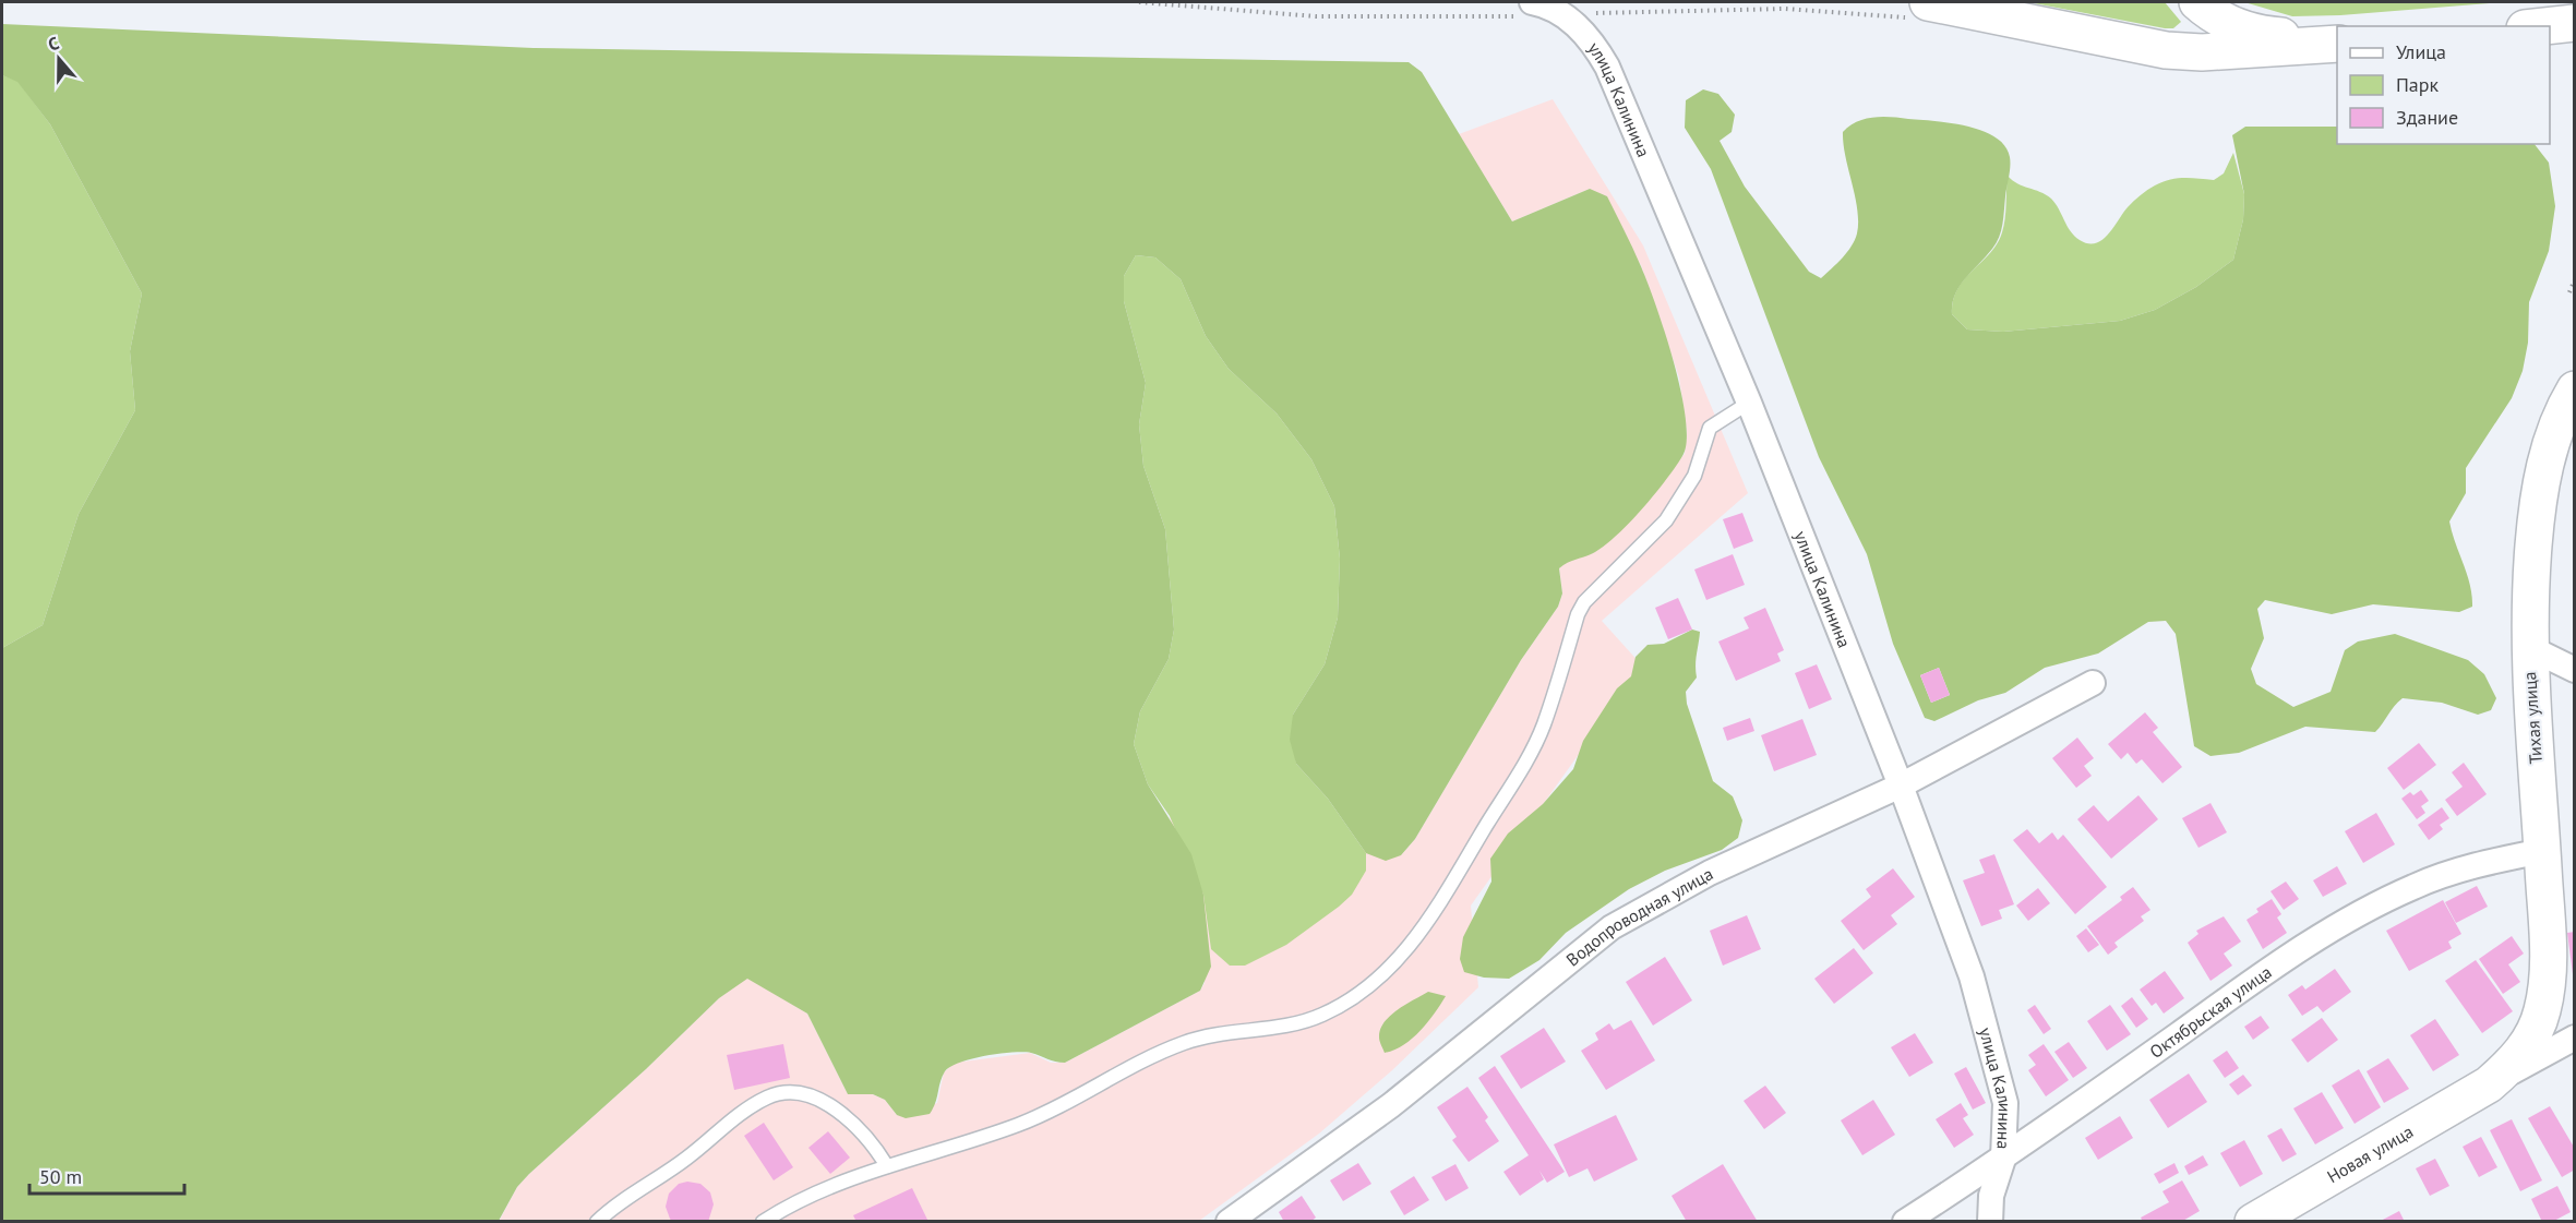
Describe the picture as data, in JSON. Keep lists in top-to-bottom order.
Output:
{
  "streets": {
    "street": [
      "улица Калинина",
      "Тихая улица",
      "Водопроводная улица",
      "Октябрьская улица",
      "Новая улица"
    ]
  },
  "crossings": [
    ["улица Калинина", "Водопроводная улица"],
    ["улица Калинина", "Октябрьская улица"],
    ["Тихая улица", "Октябрьская улица"],
    ["Тихая улица", "Новая улица"]
  ],
  "legend": ["Улица", "Парк", "Здание"],
  "scale_bar": "50 m",
  "north": "top"
}
